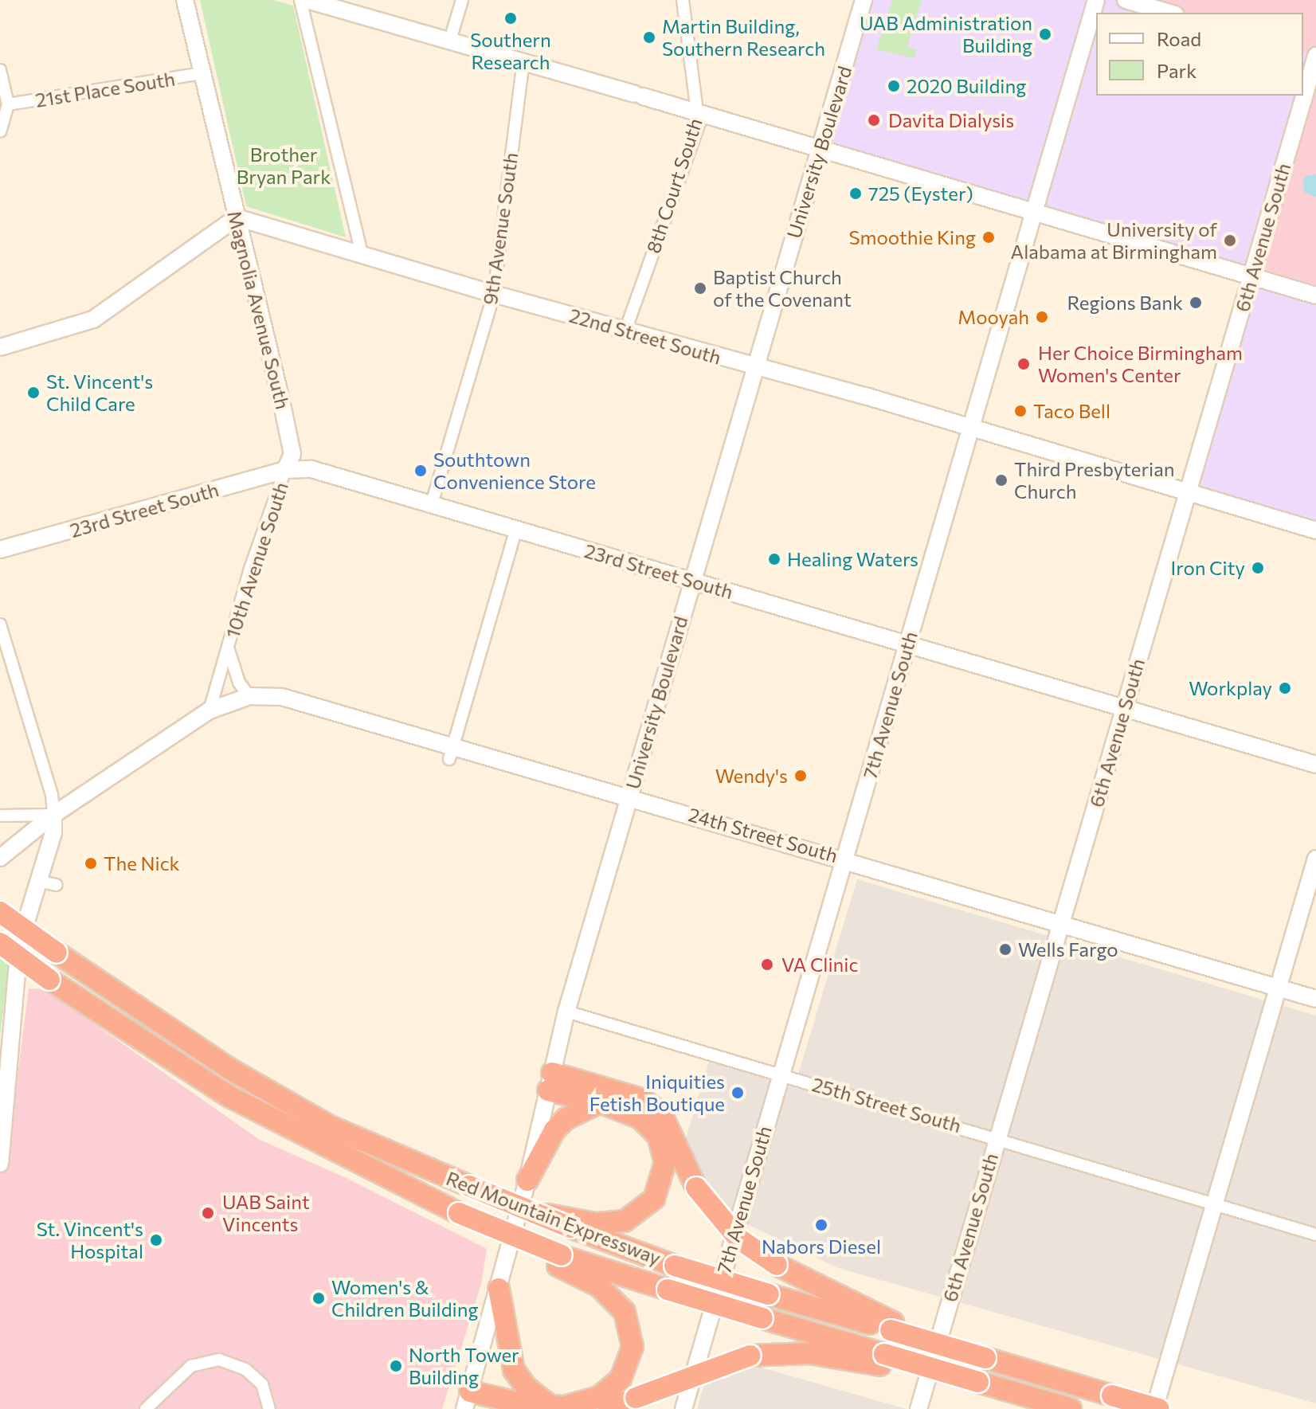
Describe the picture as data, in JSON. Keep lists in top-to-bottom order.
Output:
{
  "streets": {
    "highway": ["Red Mountain Expressway"],
    "street": [
      "21st Place South",
      "University Boulevard",
      "8th Court South",
      "9th Avenue South",
      "6th Avenue South",
      "Magnolia Avenue South",
      "22nd Street South",
      "23rd Street South",
      "10th Avenue South",
      "7th Avenue South",
      "24th Street South",
      "25th Street South"
    ]
  },
  "crossings": [
    ["21st Place South", "Magnolia Avenue South"],
    ["University Boulevard", "22nd Street South"],
    ["University Boulevard", "23rd Street South"],
    ["University Boulevard", "24th Street South"],
    ["University Boulevard", "25th Street South"],
    ["8th Court South", "22nd Street South"],
    ["9th Avenue South", "22nd Street South"],
    ["9th Avenue South", "23rd Street South"],
    ["6th Avenue South", "22nd Street South"],
    ["6th Avenue South", "23rd Street South"],
    ["6th Avenue South", "24th Street South"],
    ["6th Avenue South", "25th Street South"],
    ["Magnolia Avenue South", "22nd Street South"],
    ["Magnolia Avenue South", "23rd Street South"],
    ["Magnolia Avenue South", "10th Avenue South"],
    ["22nd Street South", "7th Avenue South"],
    ["23rd Street South", "10th Avenue South"],
    ["23rd Street South", "7th Avenue South"],
    ["10th Avenue South", "24th Street South"],
    ["7th Avenue South", "24th Street South"],
    ["7th Avenue South", "25th Street South"]
  ],
  "parks": ["Brother Bryan Park"],
  "places": [
    "Southern Research",
    "UAB Administration Building",
    "Martin Building, Southern Research",
    "2020 Building",
    "Davita Dialysis",
    "725 (Eyster)",
    "Smoothie King",
    "University of Alabama at Birmingham",
    "Baptist Church of the Covenant",
    "Regions Bank",
    "Mooyah",
    "Her Choice Birmingham Women's Center",
    "St. Vincent's Child Care",
    "Taco Bell",
    "Southtown Convenience Store",
    "Third Presbyterian Church",
    "Healing Waters",
    "Iron City",
    "Workplay",
    "Wendy's",
    "The Nick",
    "Wells Fargo",
    "VA Clinic",
    "Iniquities Fetish Boutique",
    "UAB Saint Vincents",
    "Nabors Diesel",
    "St. Vincent's Hospital",
    "Women's & Children Building",
    "North Tower Building"
  ],
  "legend": ["Road", "Park"]
}
